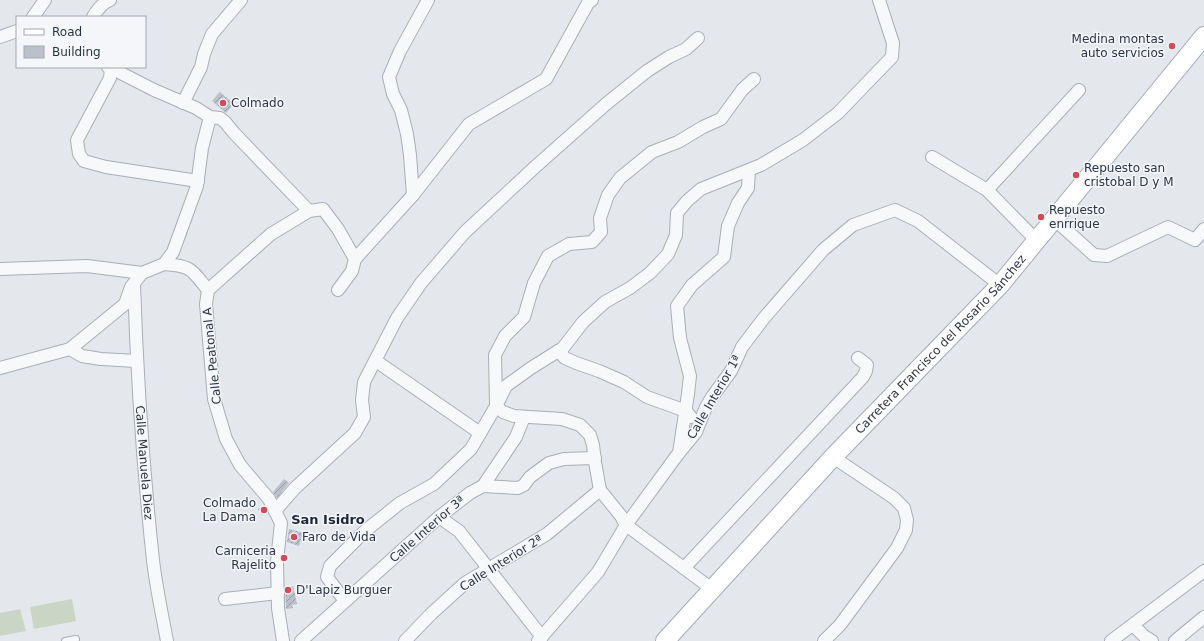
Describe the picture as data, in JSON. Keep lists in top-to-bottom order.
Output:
{
  "streets": {
    "main road": ["Carretera Francisco del Rosario Sánchez"],
    "street": [
      "Calle Peatonal A",
      "Calle Interior 1ª",
      "Calle Manuela Diez",
      "Calle Interior 3ª",
      "Calle Interior 2ª"
    ]
  },
  "crossings": [
    ["Carretera Francisco del Rosario Sánchez", "Calle Interior 1ª"]
  ],
  "districts": ["San Isidro"],
  "places": [
    "Medina montas auto servicios",
    "Colmado",
    "Repuesto san cristobal D y M",
    "Repuesto enrrique",
    "Colmado La Dama",
    "Faro de Vida",
    "Carniceria Rajelito",
    "D'Lapiz Burguer"
  ],
  "legend": ["Road", "Building"]
}
